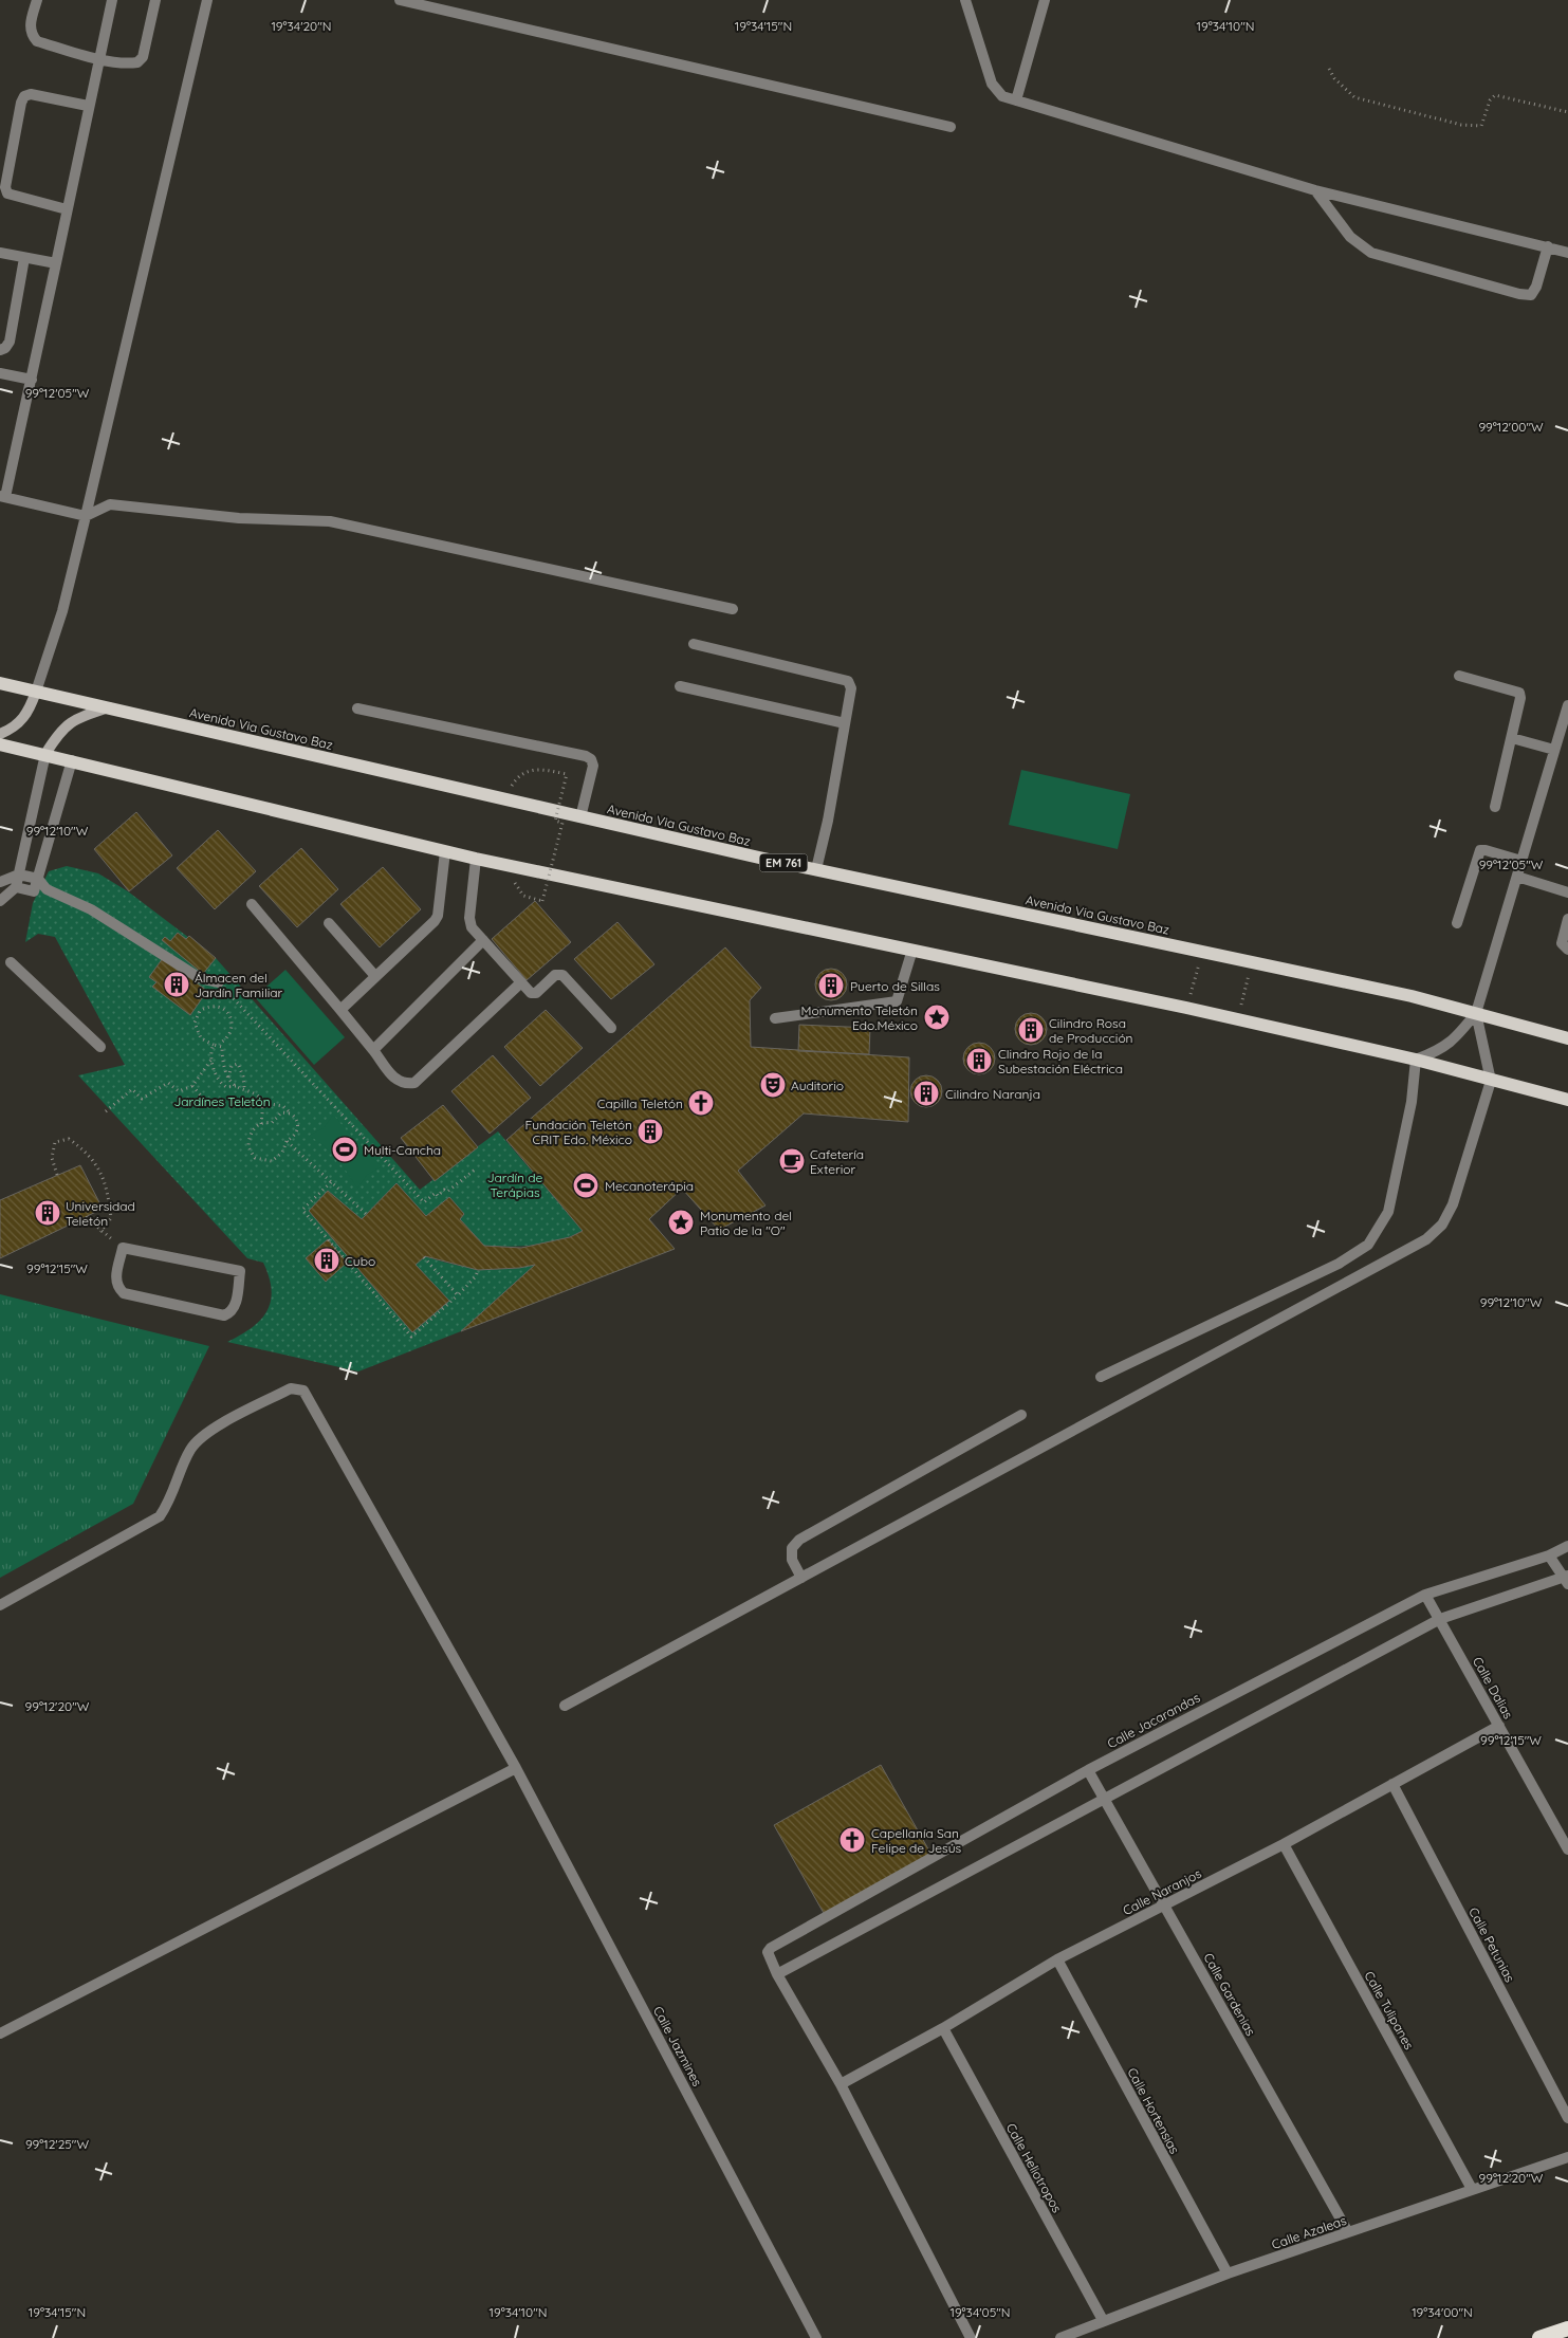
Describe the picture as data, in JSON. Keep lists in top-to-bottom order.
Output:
{
  "streets": {
    "main road": ["Avenida Via Gustavo Baz", "EM 761"],
    "street": [
      "Calle Dalias",
      "Calle Jacarandas",
      "Calle Naranjos",
      "Calle Petunias",
      "Calle Gardenias",
      "Calle Tulipanes",
      "Calle Jazmines",
      "Calle Hortensias",
      "Calle Heliotropos",
      "Calle Azaleas"
    ]
  },
  "crossings": [
    ["Calle Dalias", "Calle Jacarandas"],
    ["Calle Dalias", "Calle Naranjos"],
    ["Calle Jacarandas", "Calle Gardenias"],
    ["Calle Naranjos", "Calle Petunias"],
    ["Calle Naranjos", "Calle Gardenias"],
    ["Calle Naranjos", "Calle Tulipanes"],
    ["Calle Naranjos", "Calle Hortensias"],
    ["Calle Naranjos", "Calle Heliotropos"],
    ["Calle Gardenias", "Calle Azaleas"],
    ["Calle Tulipanes", "Calle Azaleas"],
    ["Calle Hortensias", "Calle Azaleas"],
    ["Calle Heliotropos", "Calle Azaleas"]
  ],
  "parks": ["Jardínes Teletón", "Jardín de Terápias"],
  "places": {
    "building": [
      "Álmacen del Jardín Familiar",
      "Puerto de Sillas",
      "Cilindro Rosa de Producción",
      "Clindro Rojo de la Subestación Eléctrica",
      "Cilindro Naranja",
      "Fundación Teletón CRIT Edo. México",
      "Universidad Teletón",
      "Cubo"
    ],
    "place": ["Monumento Teletón Edo.México", "Monumento del Patio de la \"O\""],
    "theatre": ["Auditorio"],
    "church": ["Capilla Teletón", "Capellanía San Felipe de Jesús"],
    "sports": ["Multi-Cancha", "Mecanoterápia"],
    "cafe": ["Cafetería Exterior"]
  },
  "coordinates": [
    "19°34'20\"N",
    "19°34'15\"N",
    "19°34'10\"N",
    "99°12'05\"W",
    "99°12'00\"W",
    "99°12'10\"W",
    "99°12'15\"W",
    "99°12'20\"W",
    "99°12'25\"W",
    "19°34'05\"N",
    "19°34'00\"N"
  ]
}
